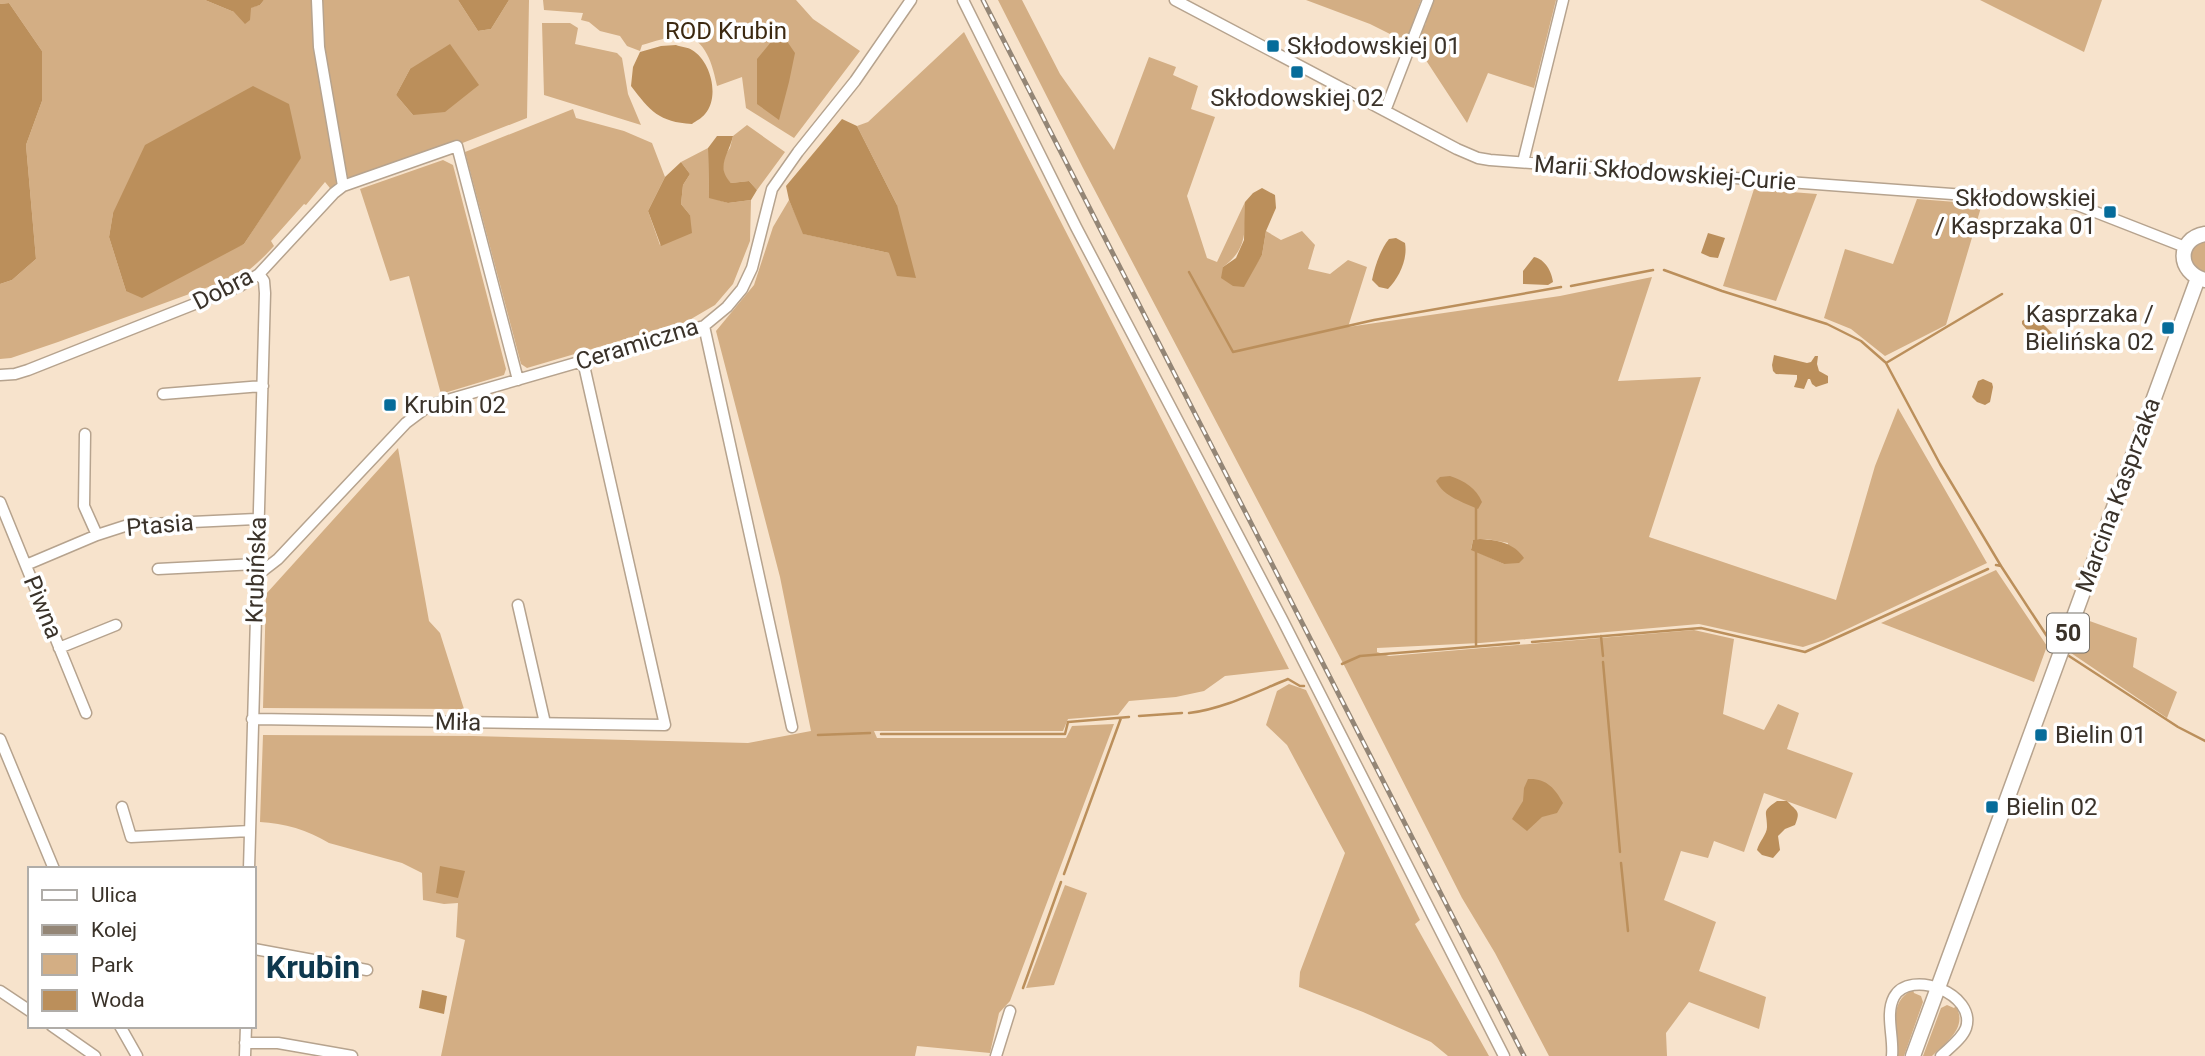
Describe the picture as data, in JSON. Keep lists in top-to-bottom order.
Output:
{
  "streets": {
    "main road": ["Marcina Kasprzaka", "50"],
    "street": [
      "Marii Skłodowskiej-Curie",
      "Dobra",
      "Ceramiczna",
      "Ptasia",
      "Krubińska",
      "Piwna",
      "Miła"
    ]
  },
  "crossings": [
    ["Marii Skłodowskiej-Curie", "50"],
    ["Dobra", "Ceramiczna"],
    ["Dobra", "Krubińska"],
    ["Ceramiczna", "Krubińska"],
    ["Ceramiczna", "Miła"],
    ["Marcina Kasprzaka", "50"],
    ["Ptasia", "Krubińska"],
    ["Ptasia", "Piwna"],
    ["Krubińska", "Miła"]
  ],
  "districts": ["Krubin"],
  "parks": ["ROD Krubin"],
  "places": {
    "transit": [
      "Skłodowskiej 01",
      "Skłodowskiej 02",
      "Skłodowskiej / Kasprzaka 01",
      "Kasprzaka / Bielińska 02",
      "Krubin 02",
      "Bielin 01",
      "Bielin 02"
    ]
  },
  "legend": [
    "Ulica",
    "Kolej",
    "Park",
    "Woda"
  ]
}
